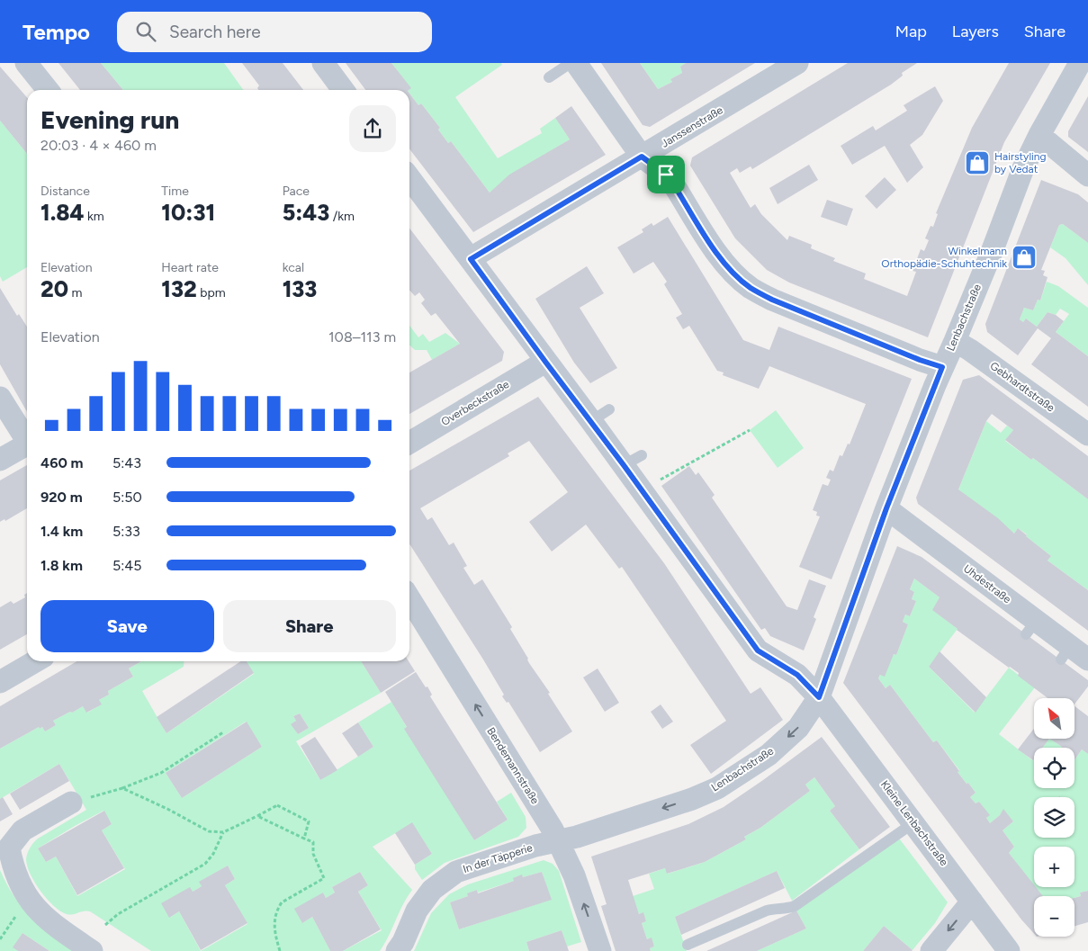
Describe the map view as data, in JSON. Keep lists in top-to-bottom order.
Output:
{
  "streets": {
    "street": [
      "Janssenstraße",
      "Lenbachstraße",
      "Gebhardtstraße",
      "Overbeckstraße",
      "Uhdestraße",
      "Bendemannstraße",
      "Kleine Lenbachstraße",
      "In der Täpperie"
    ]
  },
  "crossings": [
    ["Janssenstraße", "Kleine Lenbachstraße"],
    ["Lenbachstraße", "Gebhardtstraße"],
    ["Lenbachstraße", "Uhdestraße"],
    ["Lenbachstraße", "Bendemannstraße"],
    ["Lenbachstraße", "Kleine Lenbachstraße"],
    ["Lenbachstraße", "In der Täpperie"],
    ["Overbeckstraße", "Kleine Lenbachstraße"],
    ["Bendemannstraße", "In der Täpperie"]
  ],
  "one_way": ["Bendemannstraße"],
  "places": {
    "shop": ["Hairstyling by Vedat", "Winkelmann Orthopädie-Schuhtechnik"]
  },
  "north": "top left",
  "page": {
    "header": "Tempo",
    "search": "Search here",
    "nav": ["Map", "Layers", "Share"],
    "heading": ["Evening run", "20:03 · 4 × 460 m"],
    "stats": [
      ["Distance", "1.84 km"],
      ["Time", "10:31"],
      ["Pace", "5:43 /km"],
      ["Elevation", "20 m"],
      ["Heart rate", "132 bpm"],
      ["kcal", "133"]
    ],
    "chart": ["Elevation", "108–113 m"],
    "list": [
      {
        "name": "460 m",
        "note": "5:43"
      },
      {
        "name": "920 m",
        "note": "5:50"
      },
      {
        "name": "1.4 km",
        "note": "5:33"
      },
      {
        "name": "1.8 km",
        "note": "5:45"
      }
    ],
    "buttons": ["Save", "Share"],
    "map_buttons": ["+", "−"]
  }
}
